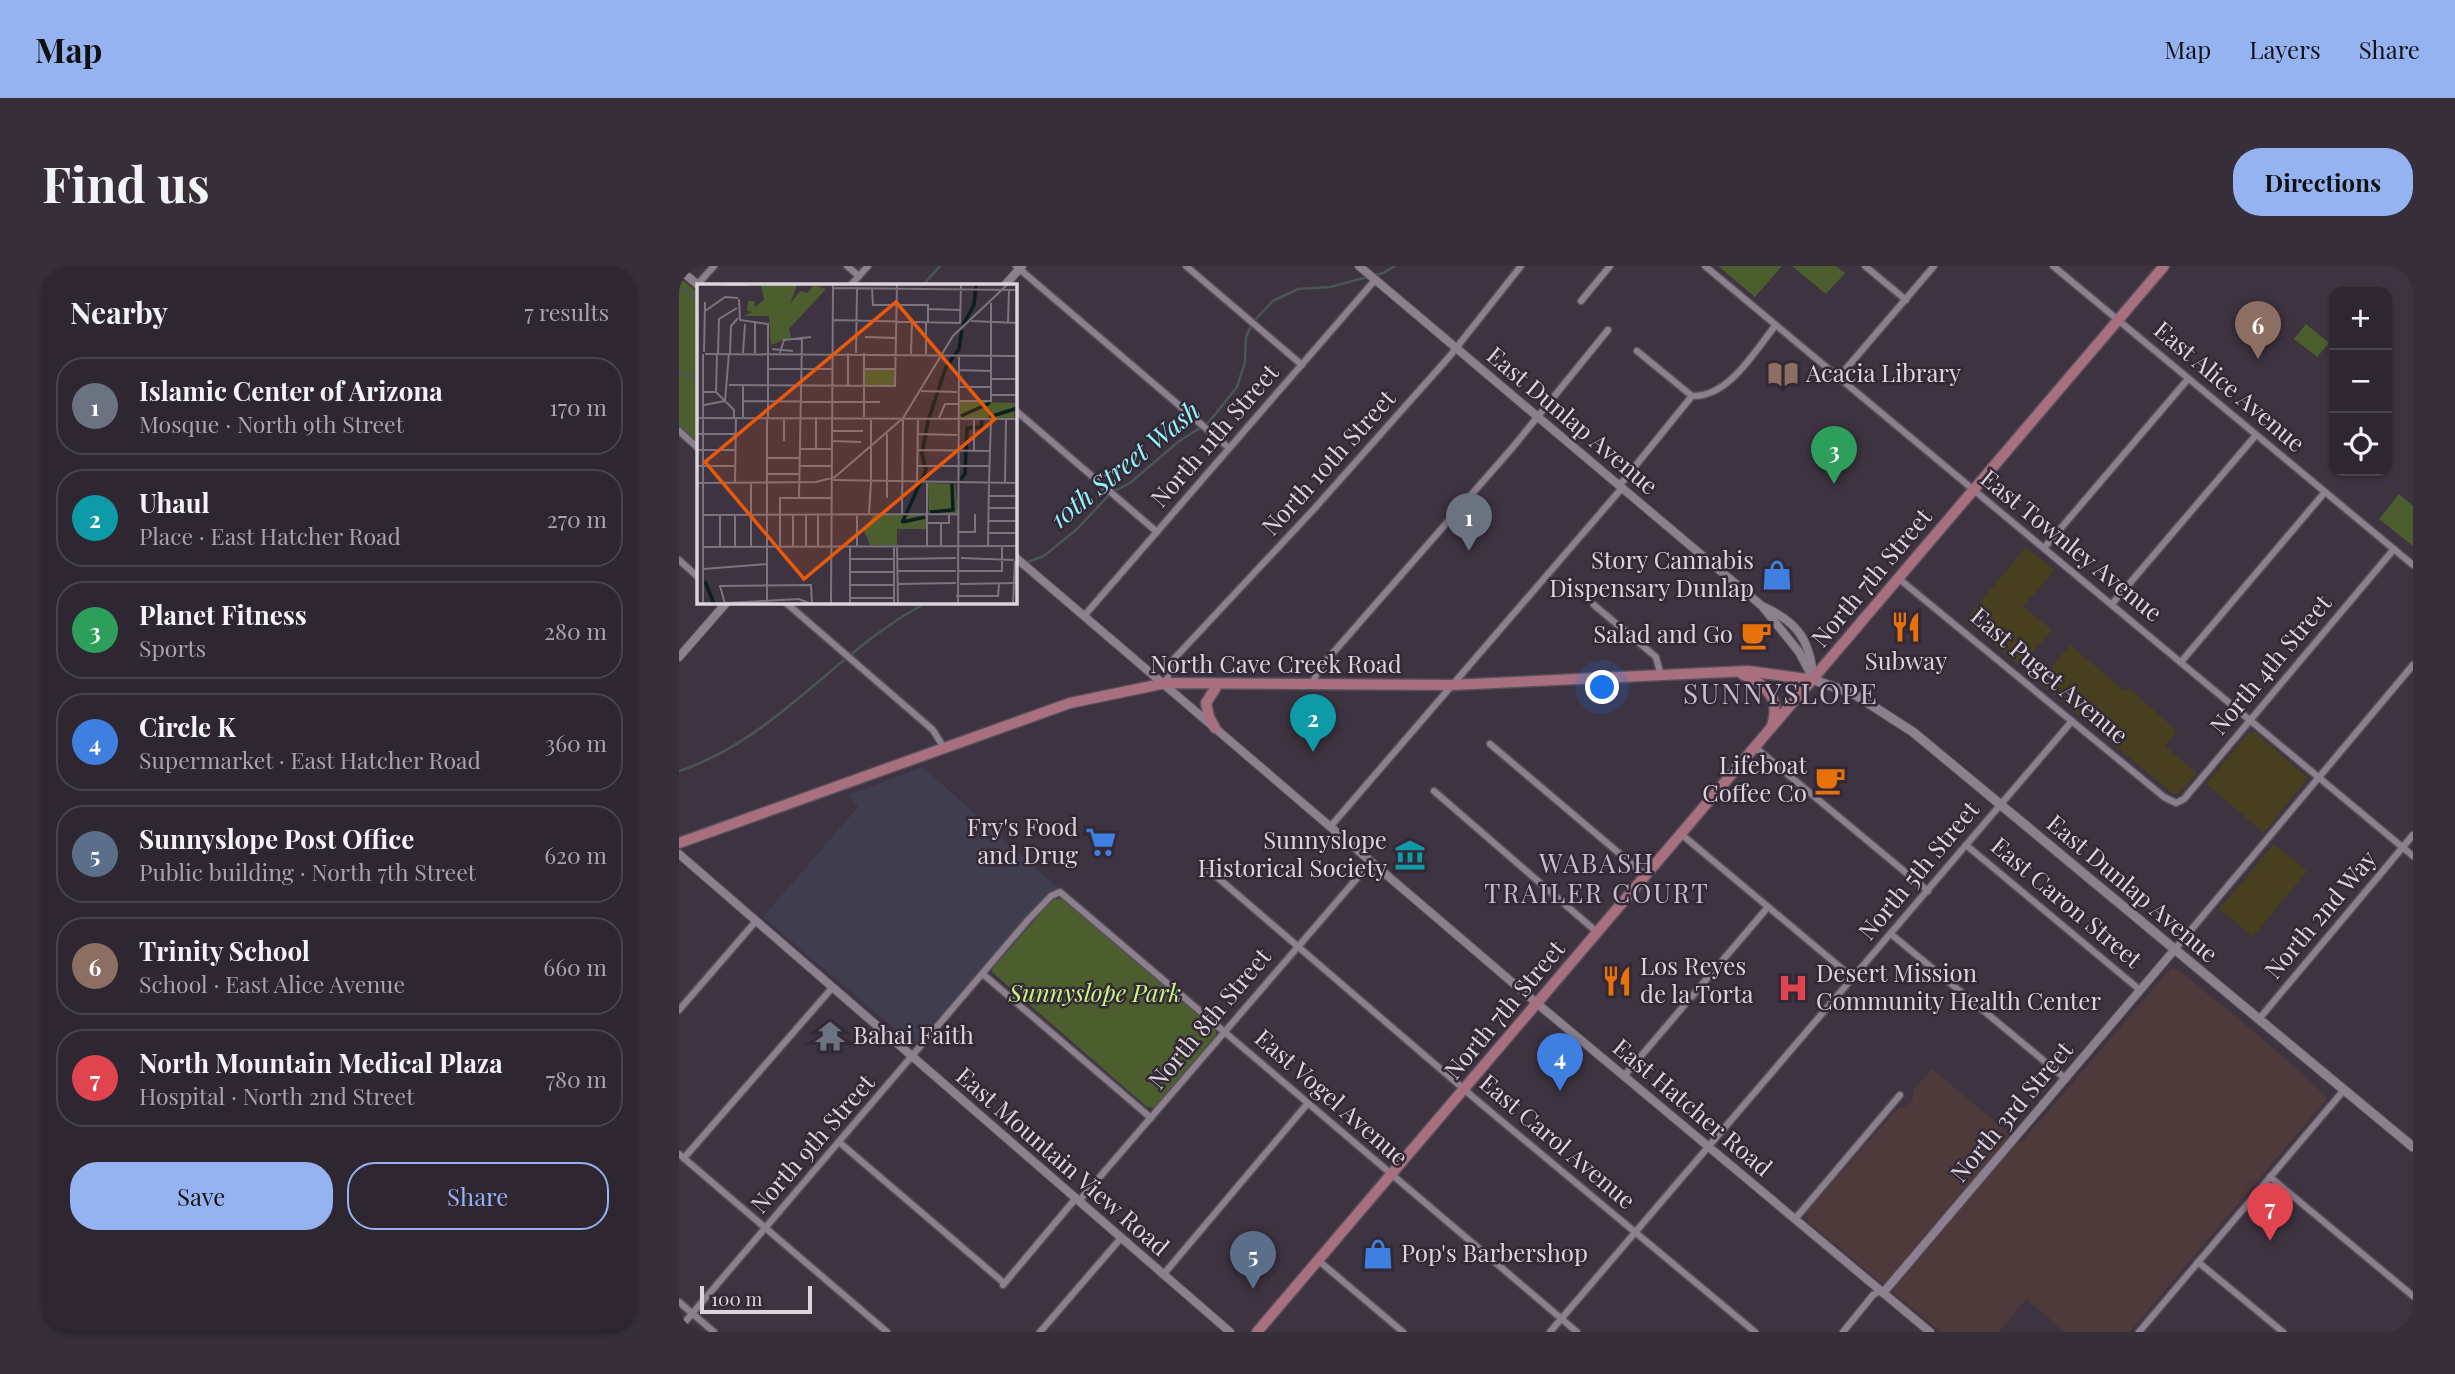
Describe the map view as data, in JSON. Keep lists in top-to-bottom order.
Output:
{
  "streets": {
    "main road": ["East Dunlap Avenue", "North 7th Street", "North Cave Creek Road"],
    "street": [
      "East Alice Avenue",
      "North 11th Street",
      "North 10th Street",
      "East Townley Avenue",
      "North 4th Street",
      "East Puget Avenue",
      "North 5th Street",
      "East Caron Street",
      "North 2nd Way",
      "North 8th Street",
      "East Vogel Avenue",
      "East Hatcher Road",
      "North 3rd Street",
      "East Carol Avenue",
      "North 9th Street",
      "East Mountain View Road"
    ]
  },
  "crossings": [
    ["East Alice Avenue", "North 7th Street"],
    ["East Alice Avenue", "North 4th Street"],
    ["East Dunlap Avenue", "North 11th Street"],
    ["East Dunlap Avenue", "North 10th Street"],
    ["East Dunlap Avenue", "North 7th Street"],
    ["East Dunlap Avenue", "North Cave Creek Road"],
    ["East Dunlap Avenue", "North 5th Street"],
    ["East Dunlap Avenue", "North 2nd Way"],
    ["East Dunlap Avenue", "North 3rd Street"],
    ["North 11th Street", "East Hatcher Road"],
    ["North 10th Street", "North Cave Creek Road"],
    ["North 10th Street", "East Hatcher Road"],
    ["East Townley Avenue", "North 7th Street"],
    ["East Townley Avenue", "North 4th Street"],
    ["East Townley Avenue", "North 2nd Way"],
    ["East Townley Avenue", "North 3rd Street"],
    ["North 7th Street", "North Cave Creek Road"],
    ["North 7th Street", "East Puget Avenue"],
    ["North 7th Street", "East Vogel Avenue"],
    ["North 7th Street", "East Hatcher Road"],
    ["North 7th Street", "East Carol Avenue"],
    ["North Cave Creek Road", "East Hatcher Road"],
    ["North 4th Street", "East Puget Avenue"],
    ["East Puget Avenue", "North 5th Street"],
    ["North 5th Street", "East Caron Street"],
    ["North 5th Street", "East Vogel Avenue"],
    ["North 5th Street", "East Hatcher Road"],
    ["North 5th Street", "East Carol Avenue"],
    ["East Caron Street", "North 3rd Street"],
    ["North 8th Street", "East Vogel Avenue"],
    ["North 8th Street", "East Hatcher Road"],
    ["North 8th Street", "East Carol Avenue"],
    ["North 8th Street", "North 9th Street"],
    ["North 8th Street", "East Mountain View Road"],
    ["East Vogel Avenue", "North 9th Street"],
    ["East Hatcher Road", "North 3rd Street"],
    ["North 9th Street", "East Mountain View Road"]
  ],
  "districts": ["SUNNYSLOPE", "WABASH TRAILER COURT"],
  "water": ["10th Street Wash"],
  "parks": ["Sunnyslope Park"],
  "places": {
    "library": ["Acacia Library"],
    "shop": ["Story Cannabis Dispensary Dunlap", "Pop's Barbershop"],
    "restaurant": ["Subway", "Los Reyes de la Torta"],
    "cafe": ["Salad and Go", "Lifeboat Coffee Co"],
    "supermarket": ["Fry's Food and Drug"],
    "museum": ["Sunnyslope Historical Society"],
    "hospital": ["Desert Mission Community Health Center"],
    "temple": ["Bahai Faith"]
  },
  "scale_bar": "100 m",
  "page": {
    "header": "Map",
    "nav": ["Map", "Layers", "Share"],
    "buttons": [
      "Directions",
      ["Save", "Share"]
    ],
    "title": "Find us",
    "heading": ["Nearby", "7 results"],
    "map_buttons": ["+", "−"],
    "pins": [
      "6",
      "3",
      "1",
      "2",
      "4",
      "7",
      "5"
    ],
    "list": [
      {
        "mark": "1",
        "name": "Islamic Center of Arizona",
        "note": "Mosque · North 9th Street",
        "value": "170 m"
      },
      {
        "mark": "2",
        "name": "Uhaul",
        "note": "Place · East Hatcher Road",
        "value": "270 m"
      },
      {
        "mark": "3",
        "name": "Planet Fitness",
        "note": "Sports",
        "value": "280 m"
      },
      {
        "mark": "4",
        "name": "Circle K",
        "note": "Supermarket · East Hatcher Road",
        "value": "360 m"
      },
      {
        "mark": "5",
        "name": "Sunnyslope Post Office",
        "note": "Public building · North 7th Street",
        "value": "620 m"
      },
      {
        "mark": "6",
        "name": "Trinity School",
        "note": "School · East Alice Avenue",
        "value": "660 m"
      },
      {
        "mark": "7",
        "name": "North Mountain Medical Plaza",
        "note": "Hospital · North 2nd Street",
        "value": "780 m"
      }
    ],
    "scale": "100 m"
  }
}
